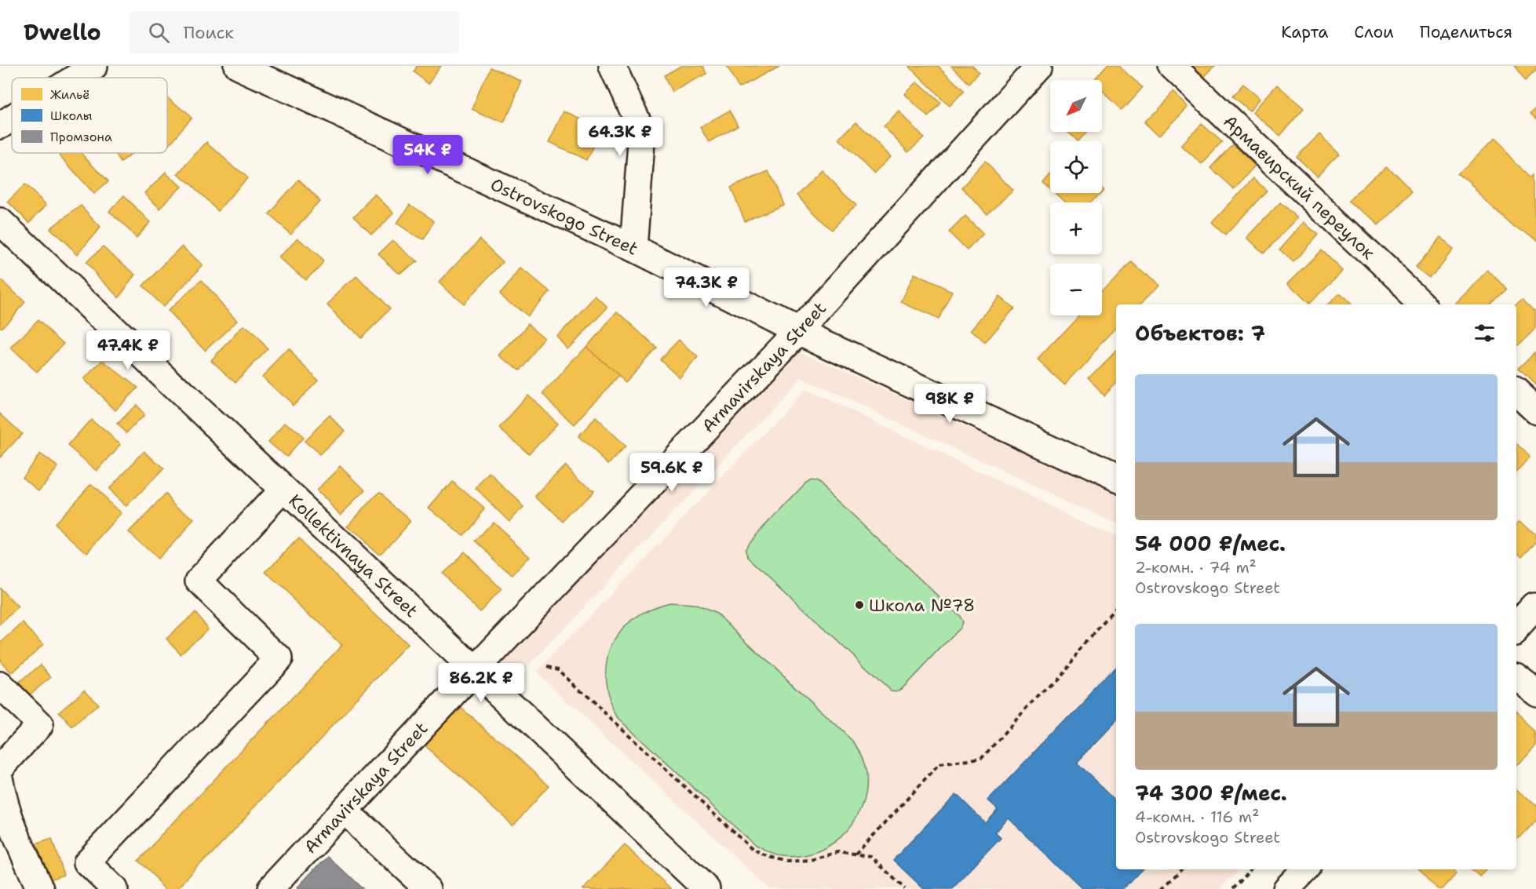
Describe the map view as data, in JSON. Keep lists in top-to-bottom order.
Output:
{
  "streets": {
    "street": [
      "Армавирский переулок",
      "Ostrovskogo Street",
      "Armavirskaya Street",
      "Kollektivnaya Street"
    ]
  },
  "crossings": [
    ["Ostrovskogo Street", "Armavirskaya Street"],
    ["Armavirskaya Street", "Kollektivnaya Street"]
  ],
  "places": ["Школа №78"],
  "legend": ["Жильё", "Школы", "Промзона"],
  "north": "bottom left",
  "page": {
    "header": "Dwello",
    "search": "Поиск",
    "nav": ["Карта", "Слои", "Поделиться"],
    "map_buttons": ["+", "−"],
    "price": [
      "64.3K ₽",
      "54K ₽",
      "74.3K ₽",
      "47.4K ₽",
      "98K ₽",
      "59.6K ₽",
      "86.2K ₽"
    ],
    "heading": "Объектов: 7",
    "list": [
      {
        "name": "54 000 ₽/мес.",
        "note": "2-комн. · 74 m² · Ostrovskogo Street"
      },
      {
        "name": "74 300 ₽/мес.",
        "note": "4-комн. · 116 m² · Ostrovskogo Street"
      }
    ]
  }
}
